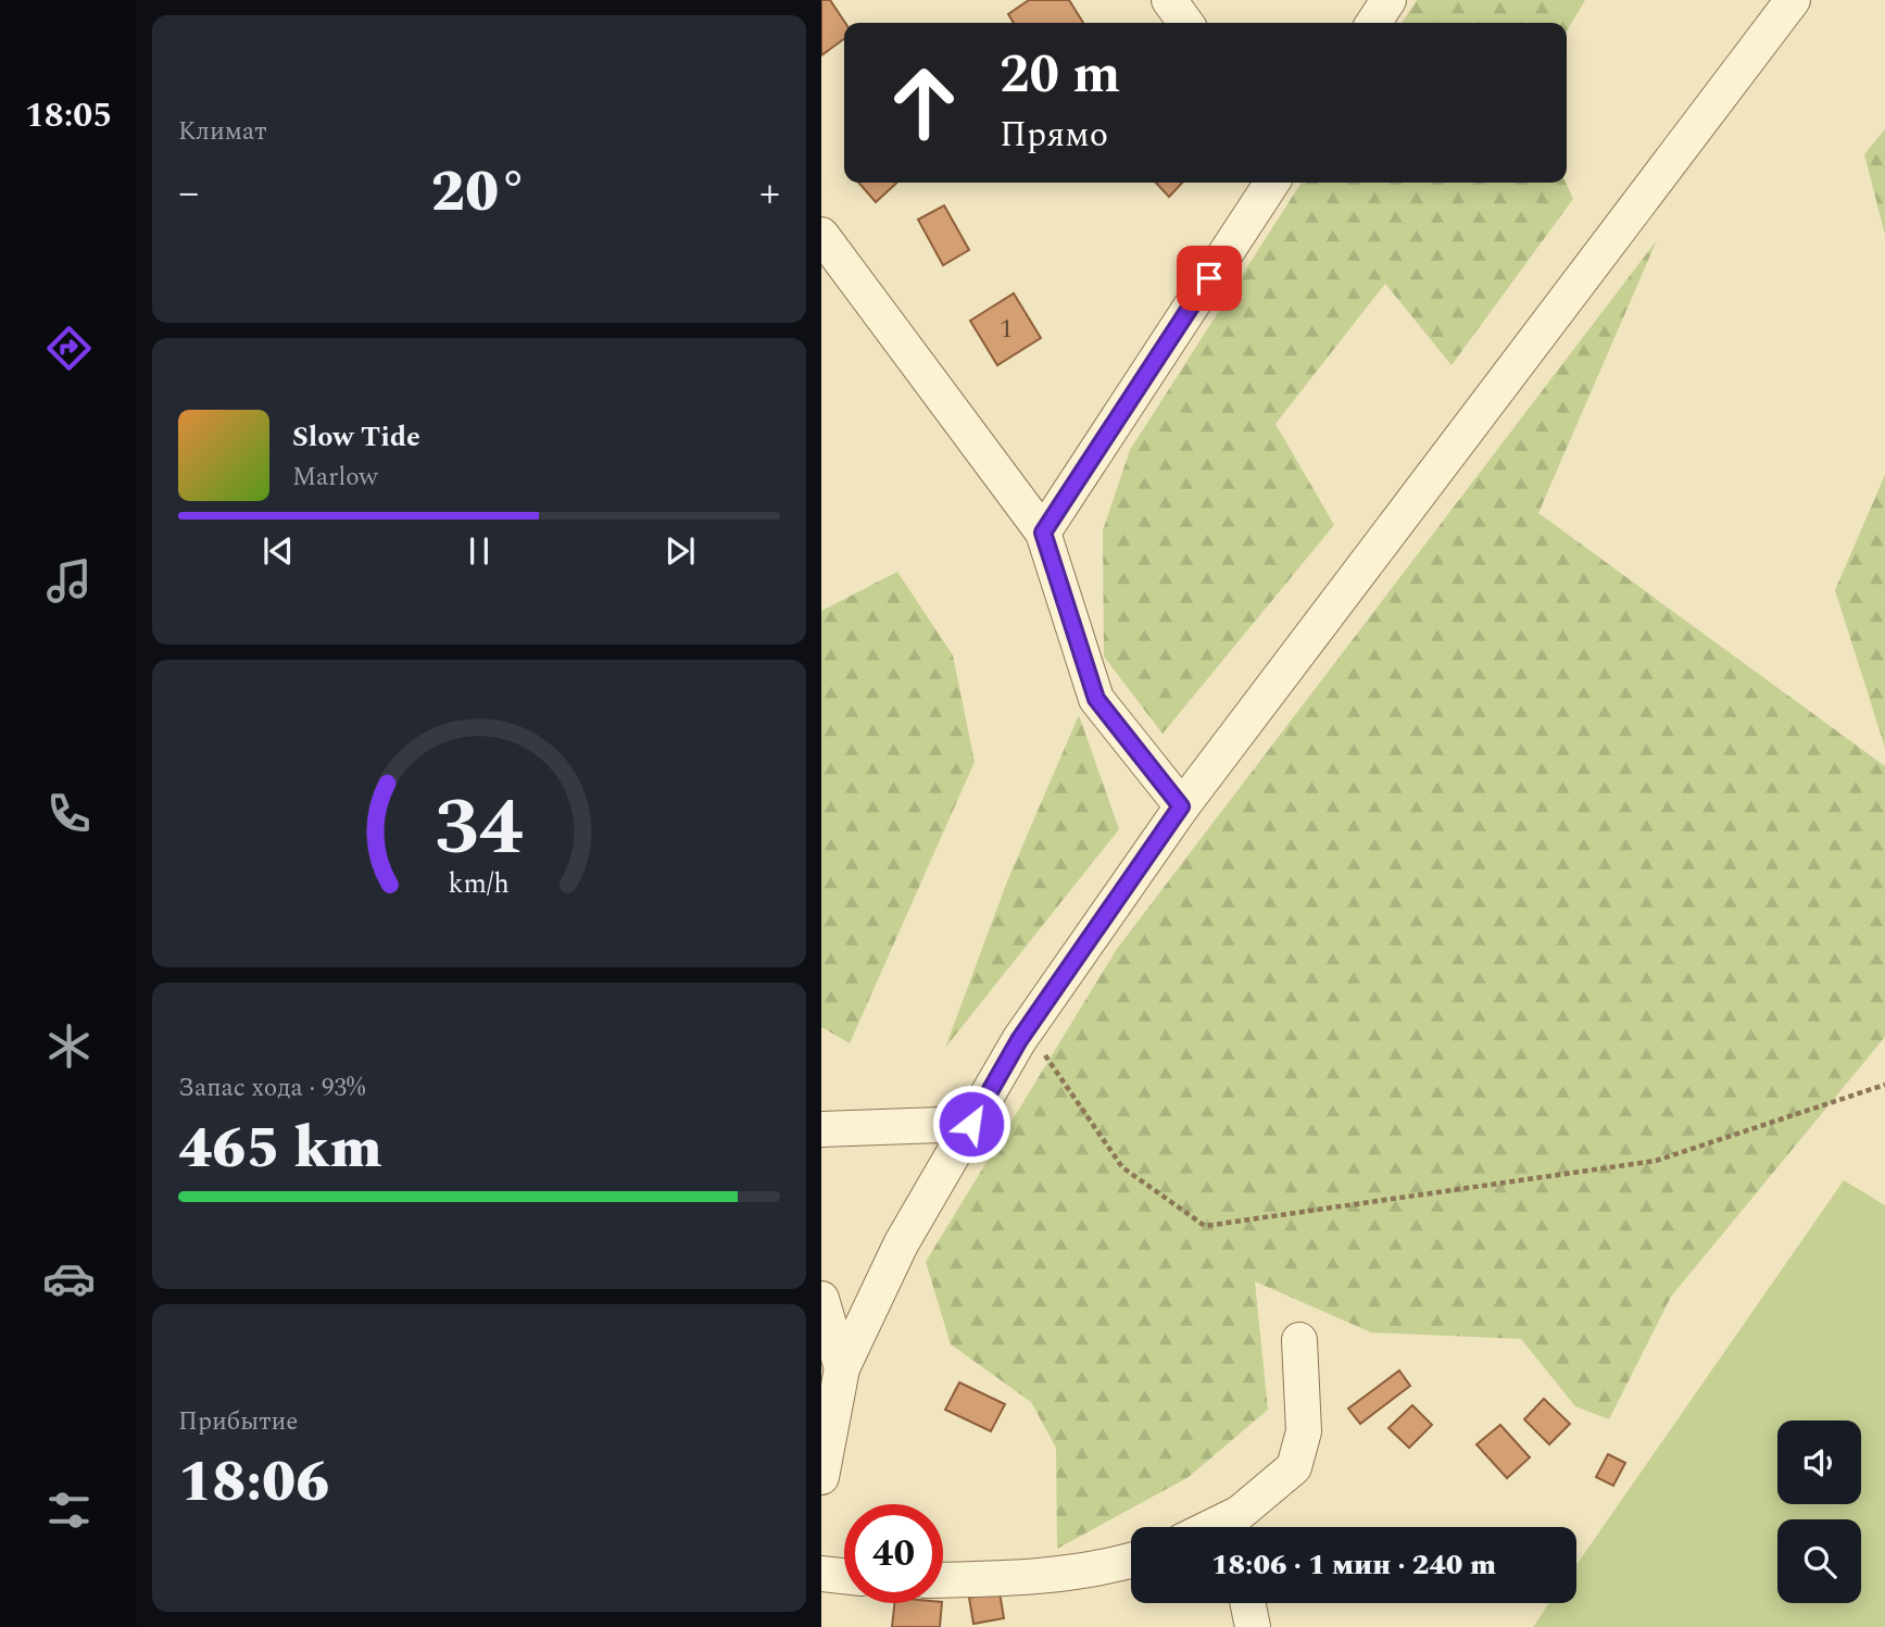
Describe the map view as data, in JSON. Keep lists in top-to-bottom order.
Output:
{
  "house_numbers": ["1"],
  "page": {
    "tabs": "18:05",
    "tile": [
      "Климат",
      ["Запас хода · 93%", "465 km"],
      ["Прибытие", "18:06"]
    ],
    "turn": ["20 m", "Прямо"],
    "heat": ["−", "20°", "+"],
    "song": ["Slow Tide", "Marlow"],
    "limit": "40",
    "trip": "18:06 · 1 мин · 240 m",
    "gauge": ["34", "km/h"]
  }
}
